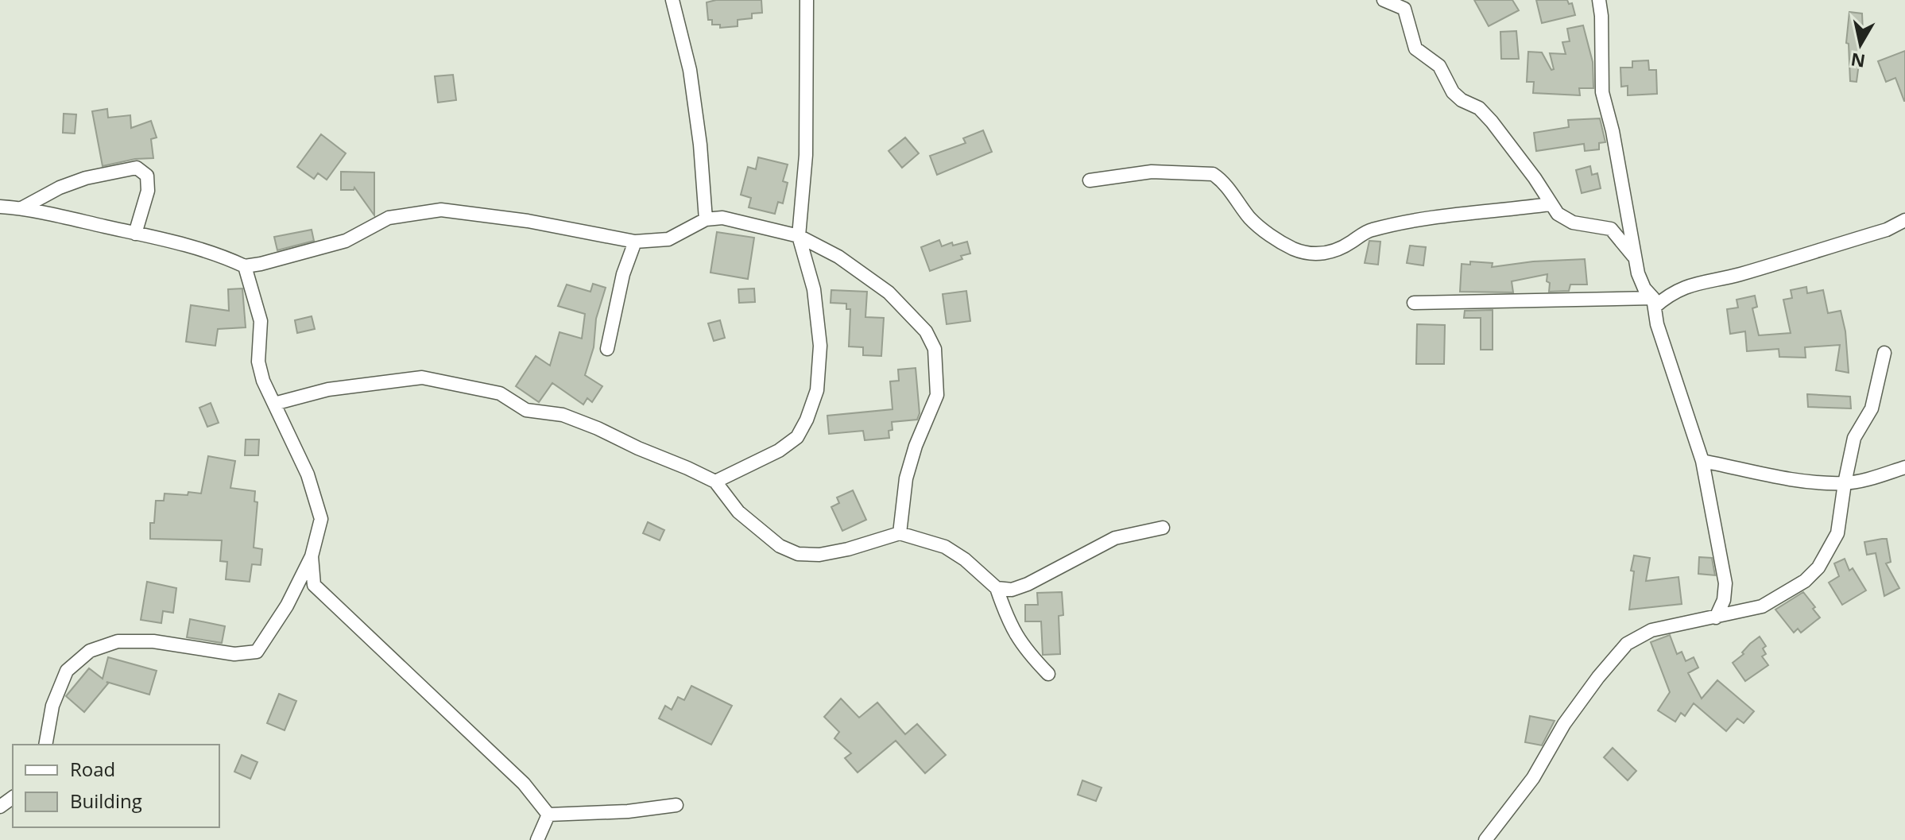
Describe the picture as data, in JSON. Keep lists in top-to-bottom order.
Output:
{
  "legend": ["Road", "Building"],
  "north": "bottom"
}
